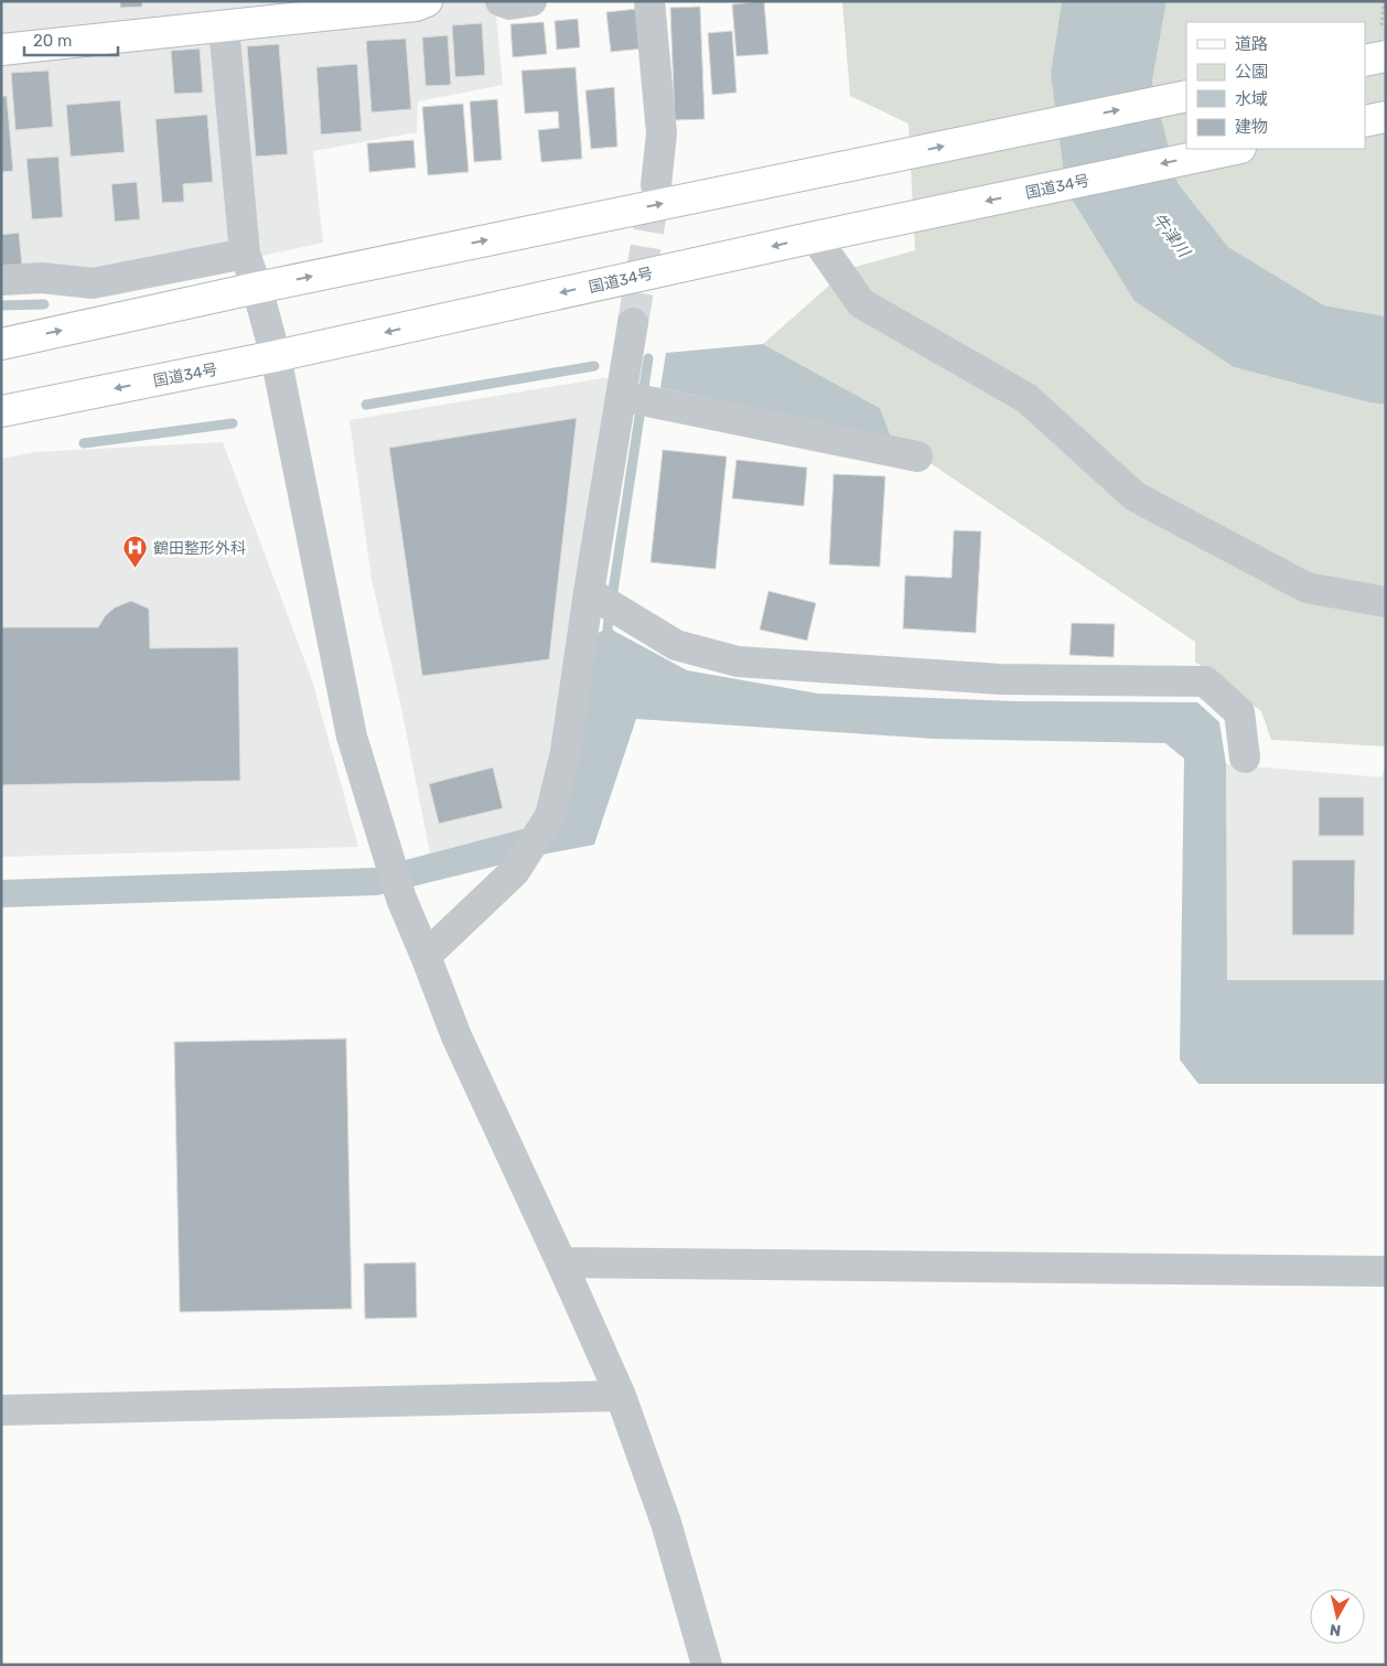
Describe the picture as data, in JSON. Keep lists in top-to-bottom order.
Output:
{
  "streets": {
    "main road": ["国道34号"]
  },
  "water": ["牛津川"],
  "places": {
    "hospital": ["鶴田整形外科"]
  },
  "legend": [
    "道路",
    "公園",
    "水域",
    "建物"
  ],
  "scale_bar": "20 m",
  "north": "bottom"
}
